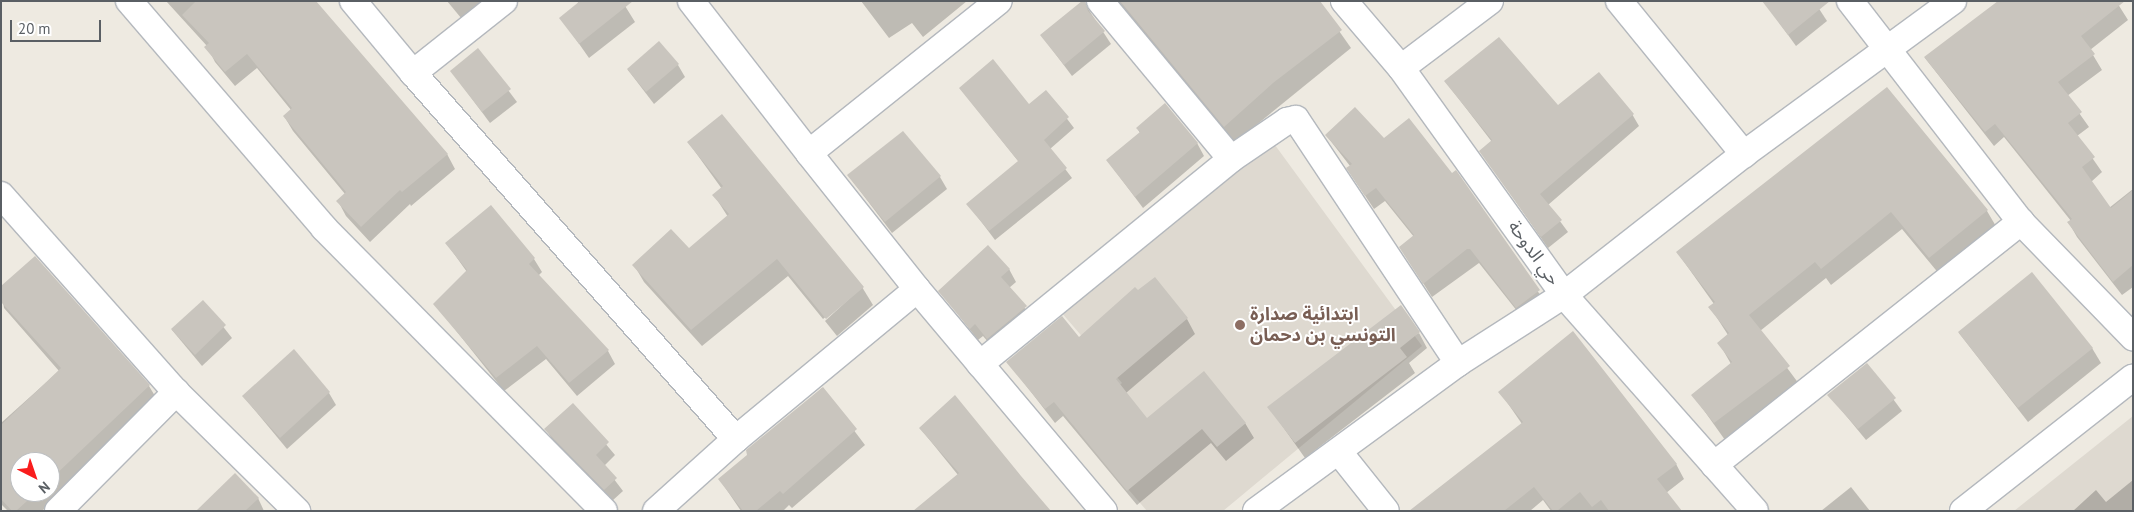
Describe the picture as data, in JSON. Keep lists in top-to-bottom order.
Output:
{
  "streets": {
    "street": ["حي الدوحة"]
  },
  "places": ["ابتدائية صدارة التونسي بن دحمان"],
  "scale_bar": "20 m",
  "north": "bottom right"
}
